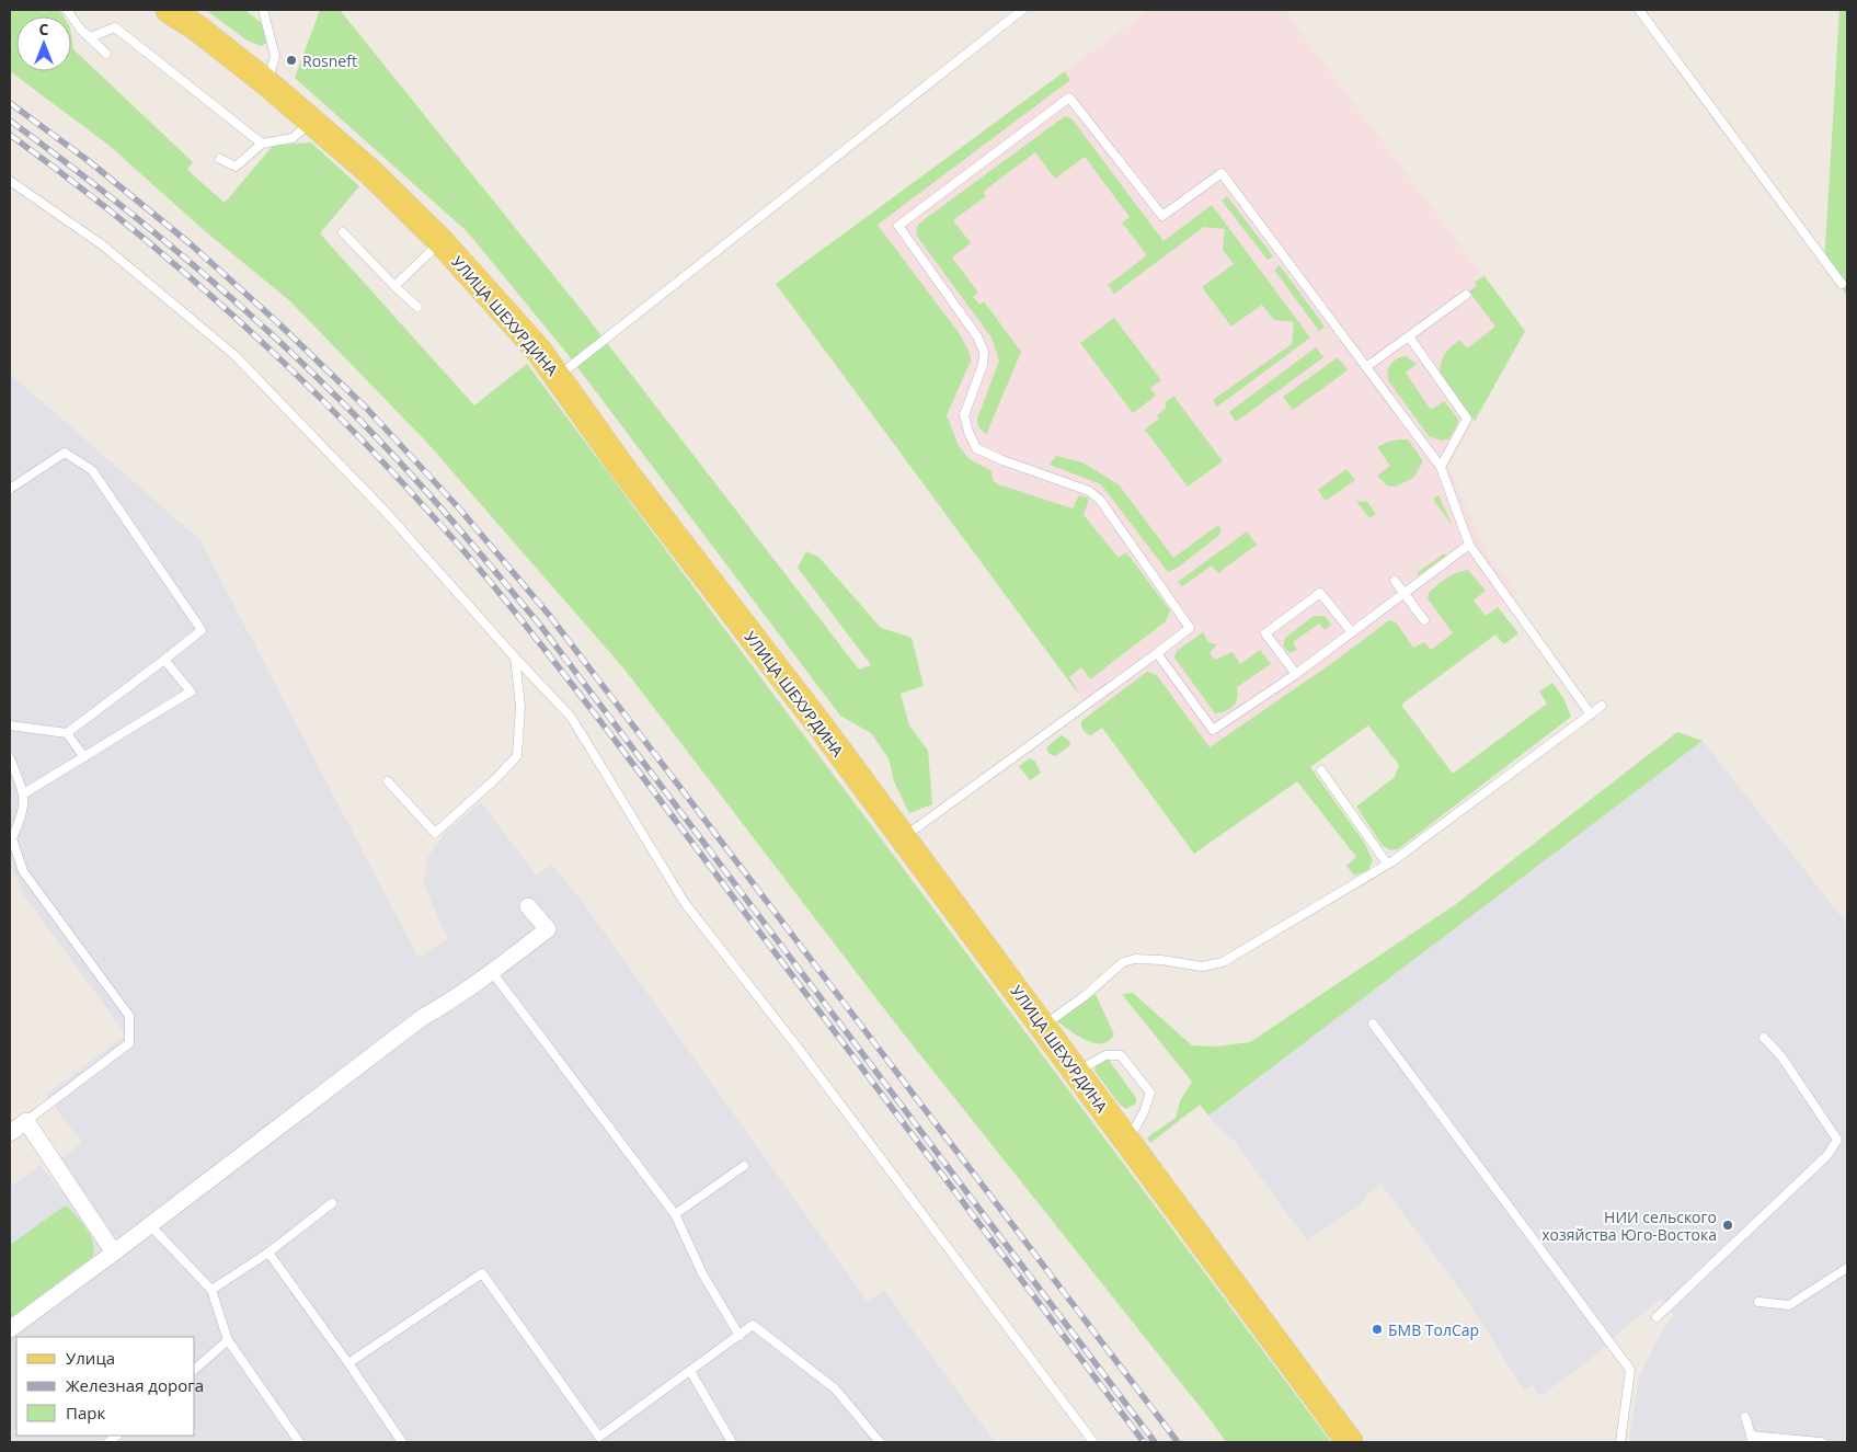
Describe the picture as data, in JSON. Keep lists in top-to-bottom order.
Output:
{
  "streets": {
    "main road": ["УЛИЦА ШЕХУРДИНА"]
  },
  "places": ["Rosneft", "НИИ сельского хозяйства Юго-Востока", "БМВ ТолСар"],
  "legend": ["Улица", "Железная дорога", "Парк"],
  "north": "top"
}
